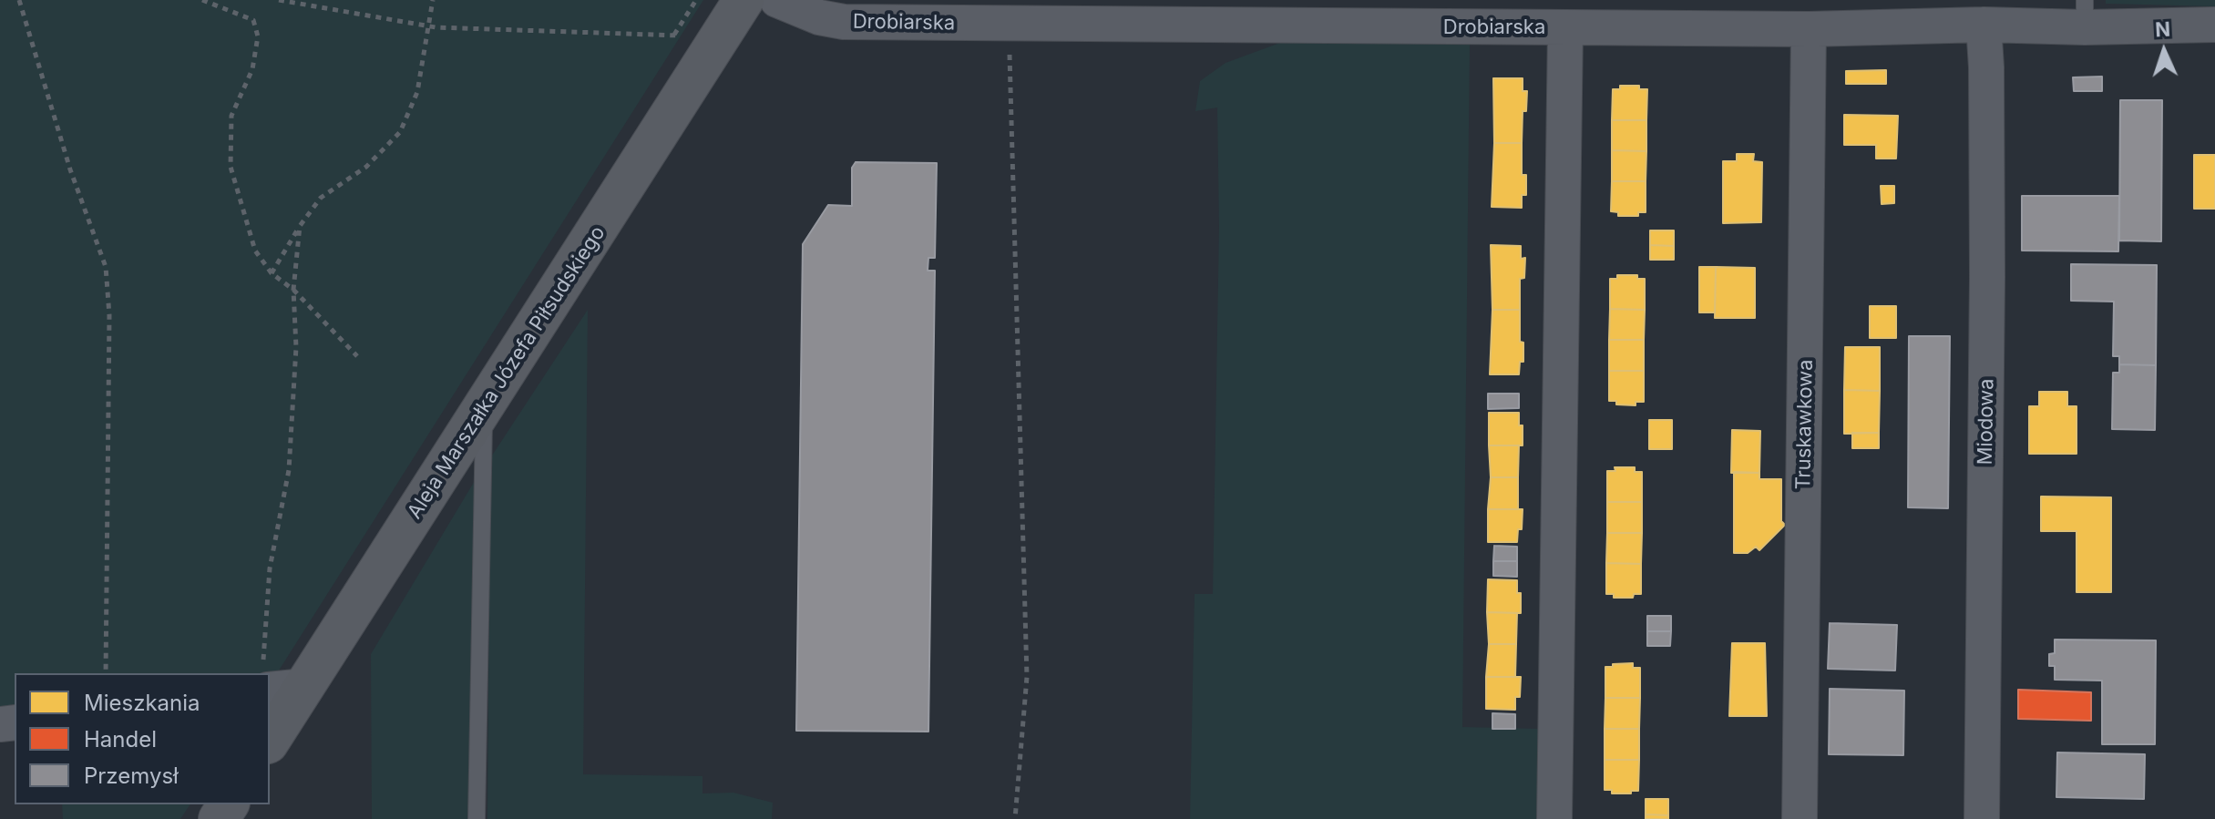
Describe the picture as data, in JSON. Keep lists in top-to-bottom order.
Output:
{
  "streets": {
    "main road": ["Aleja Marszałka Józefa Piłsudskiego"],
    "street": ["Drobiarska", "Miodowa", "Truskawkowa"]
  },
  "crossings": [
    ["Drobiarska", "Miodowa"],
    ["Drobiarska", "Truskawkowa"]
  ],
  "legend": ["Mieszkania", "Handel", "Przemysł"],
  "north": "top"
}
